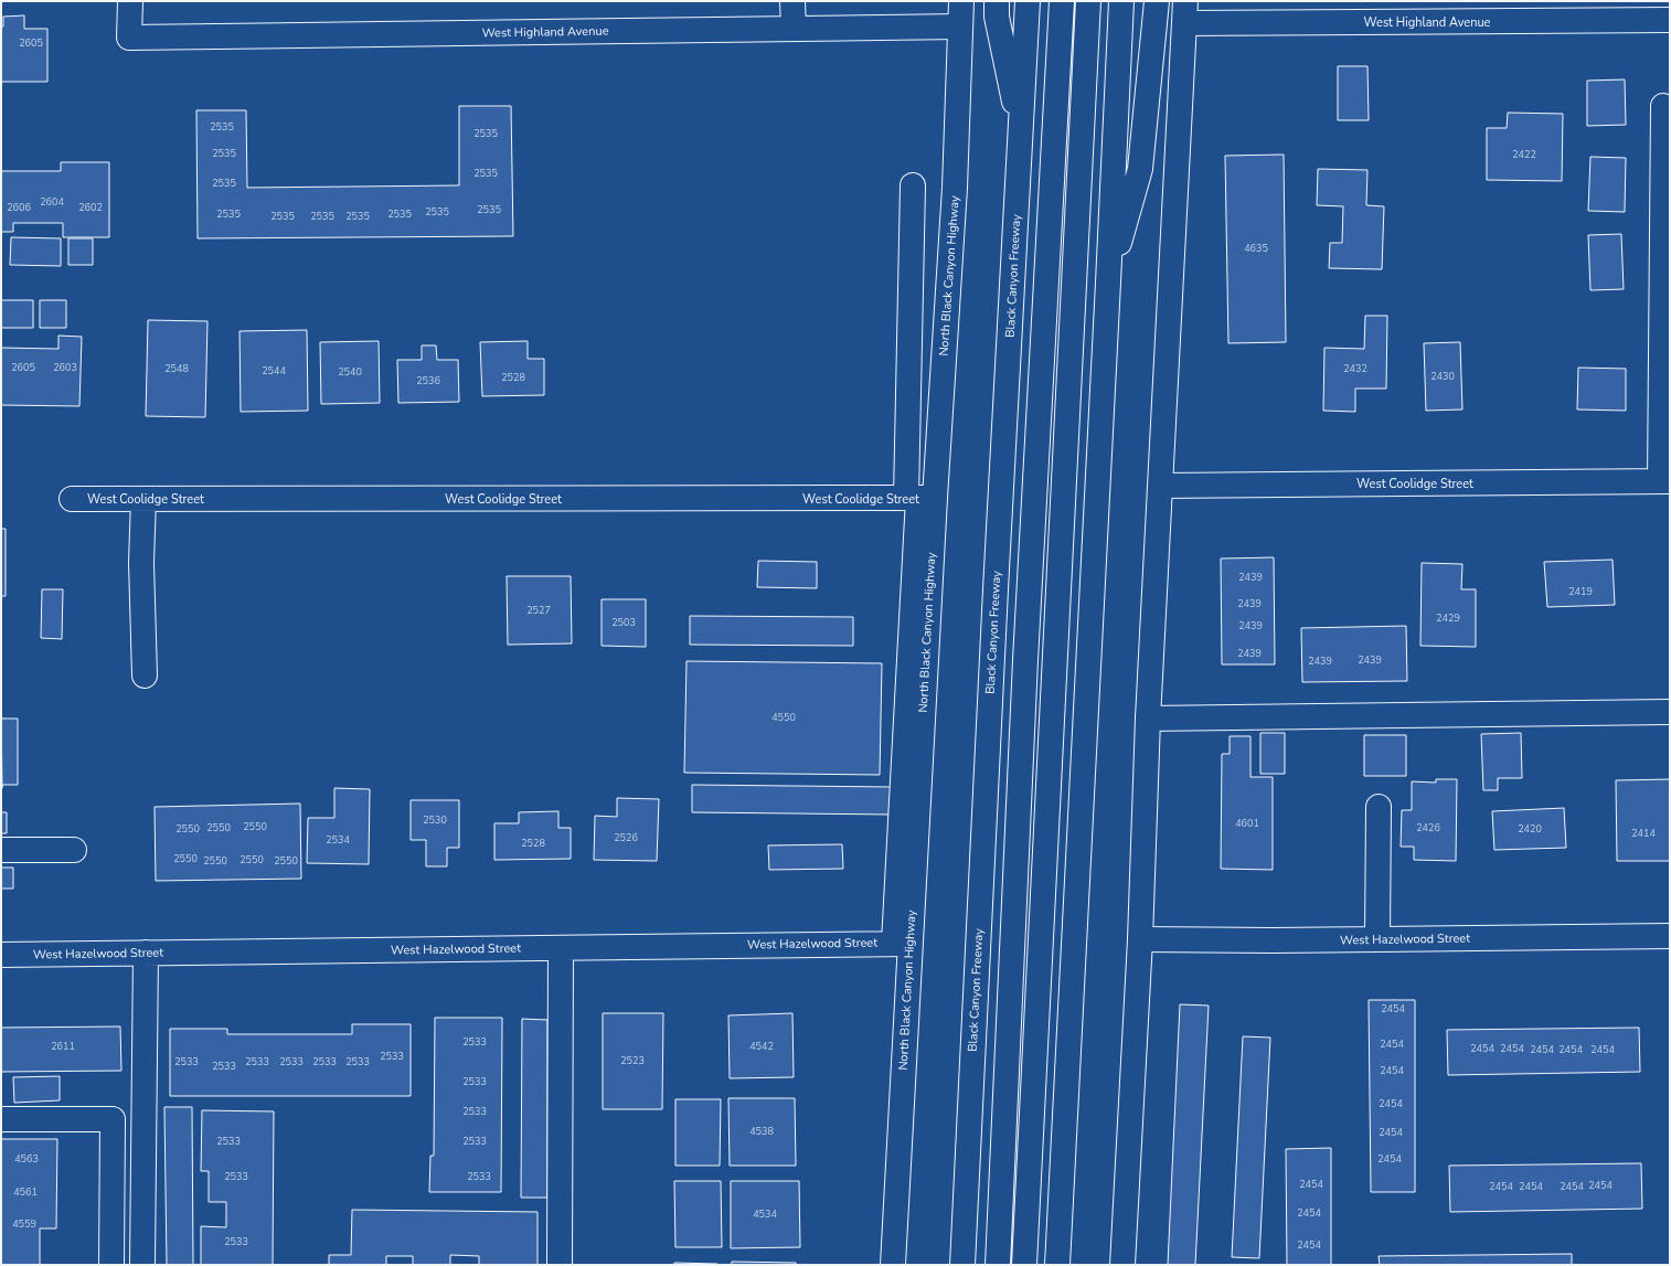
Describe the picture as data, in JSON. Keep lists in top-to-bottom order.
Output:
{
  "streets": {
    "main road": [
      "West Highland Avenue",
      "North Black Canyon Highway",
      "Black Canyon Freeway",
      "West Coolidge Street",
      "West Hazelwood Street"
    ]
  },
  "crossings": [
    ["West Highland Avenue", "North Black Canyon Highway"],
    ["North Black Canyon Highway", "West Coolidge Street"],
    ["North Black Canyon Highway", "West Hazelwood Street"]
  ],
  "house_numbers": [
    "2605",
    "2535",
    "2535",
    "2535",
    "2422",
    "2535",
    "2535",
    "2604",
    "2606",
    "2602",
    "2535",
    "2535",
    "2535",
    "2535",
    "2535",
    "2535",
    "2535",
    "4635",
    "2605",
    "2603",
    "2548",
    "2432",
    "2544",
    "2540",
    "2430",
    "2528",
    "2536",
    "2439",
    "2419",
    "2439",
    "2527",
    "2429",
    "2503",
    "2439",
    "2439",
    "2439",
    "2439",
    "4550",
    "2530",
    "4601",
    "2550",
    "2550",
    "2426",
    "2550",
    "2420",
    "2414",
    "2526",
    "2534",
    "2528",
    "2550",
    "2550",
    "2550",
    "2550",
    "2454",
    "2533",
    "2454",
    "2611",
    "4542",
    "2454",
    "2454",
    "2454",
    "2454",
    "2454",
    "2533",
    "2523",
    "2533",
    "2533",
    "2533",
    "2533",
    "2533",
    "2533",
    "2454",
    "2533",
    "2454",
    "2533",
    "4538",
    "2454",
    "2533",
    "2533",
    "4563",
    "2454",
    "2533",
    "2533",
    "2454",
    "2454",
    "2454",
    "2454",
    "2454",
    "4561",
    "2454",
    "4534",
    "4559",
    "2533",
    "2454"
  ]
}
